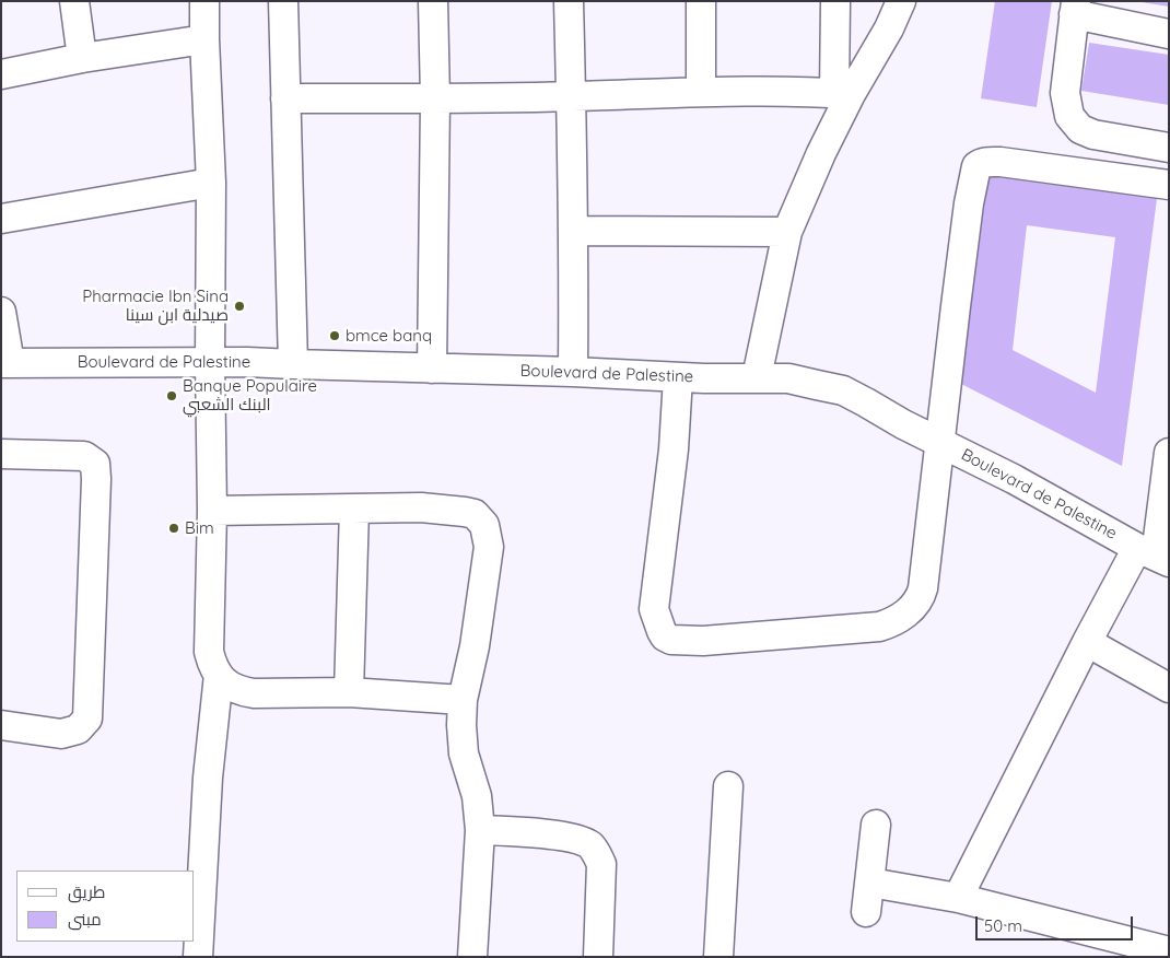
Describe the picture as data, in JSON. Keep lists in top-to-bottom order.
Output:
{
  "streets": {
    "street": ["Boulevard de Palestine"]
  },
  "places": [
    "Pharmacie Ibn Sina صيدلية ابن سينا",
    "bmce banq",
    "Banque Populaire البنك الشعبي",
    "Bim"
  ],
  "legend": ["طريق", "مبنى"],
  "scale_bar": "50 m"
}
